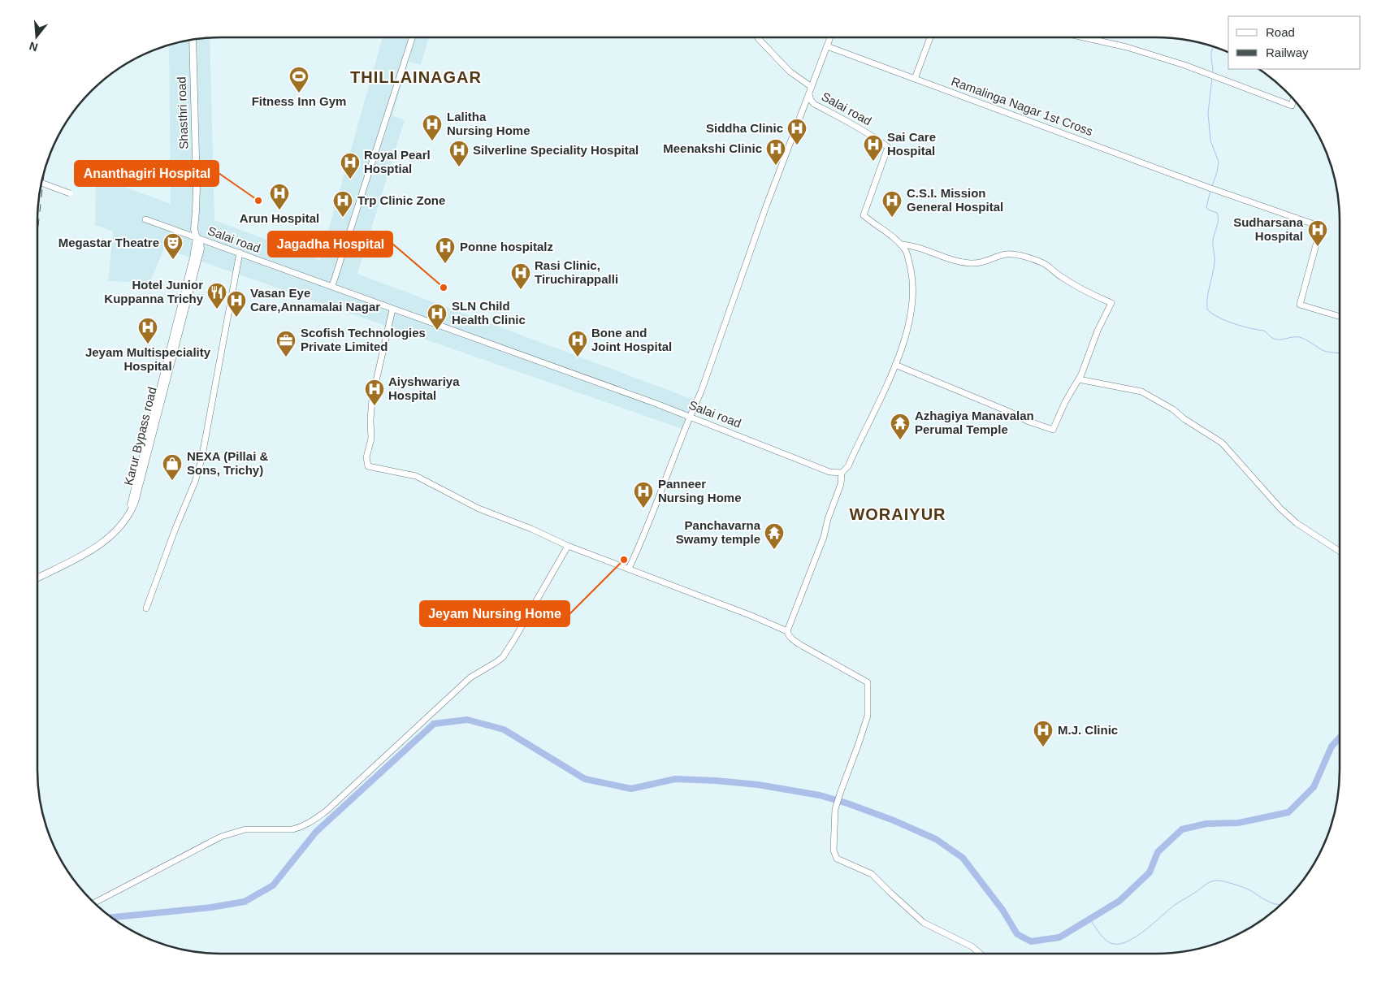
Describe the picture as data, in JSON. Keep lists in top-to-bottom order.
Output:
{
  "streets": {
    "main road": ["Shasthri road", "Karur Bypass road"],
    "street": ["Ramalinga Nagar 1st Cross", "Salai road"]
  },
  "crossings": [
    ["Salai road", "Shasthri road"],
    ["Salai road", "Karur Bypass road"],
    ["Shasthri road", "Karur Bypass road"]
  ],
  "districts": ["THILLAINAGAR", "WORAIYUR"],
  "places": {
    "sports": ["Fitness Inn Gym"],
    "hospital": [
      "Lalitha Nursing Home",
      "Siddha Clinic",
      "Sai Care Hospital",
      "Meenakshi Clinic",
      "Silverline Speciality Hospital",
      "Royal Pearl Hosptial",
      "Arun Hospital",
      "Trp Clinic Zone",
      "C.S.I. Mission General Hospital",
      "Sudharsana Hospital",
      "Ponne hospitalz",
      "Rasi Clinic, Tiruchirappalli",
      "Vasan Eye Care,Annamalai Nagar",
      "SLN Child Health Clinic",
      "Jeyam Multispeciality Hospital",
      "Bone and Joint Hospital",
      "Aiyshwariya Hospital",
      "Panneer Nursing Home",
      "M.J. Clinic"
    ],
    "other": ["Ananthagiri Hospital", "Jagadha Hospital", "Jeyam Nursing Home"],
    "theatre": ["Megastar Theatre"],
    "restaurant": ["Hotel Junior Kuppanna Trichy"],
    "office": ["Scofish Technologies Private Limited"],
    "temple": ["Azhagiya Manavalan Perumal Temple", "Panchavarna Swamy temple"],
    "shop": ["NEXA (Pillai & Sons, Trichy)"]
  },
  "legend": ["Road", "Railway"],
  "north": "bottom"
}
